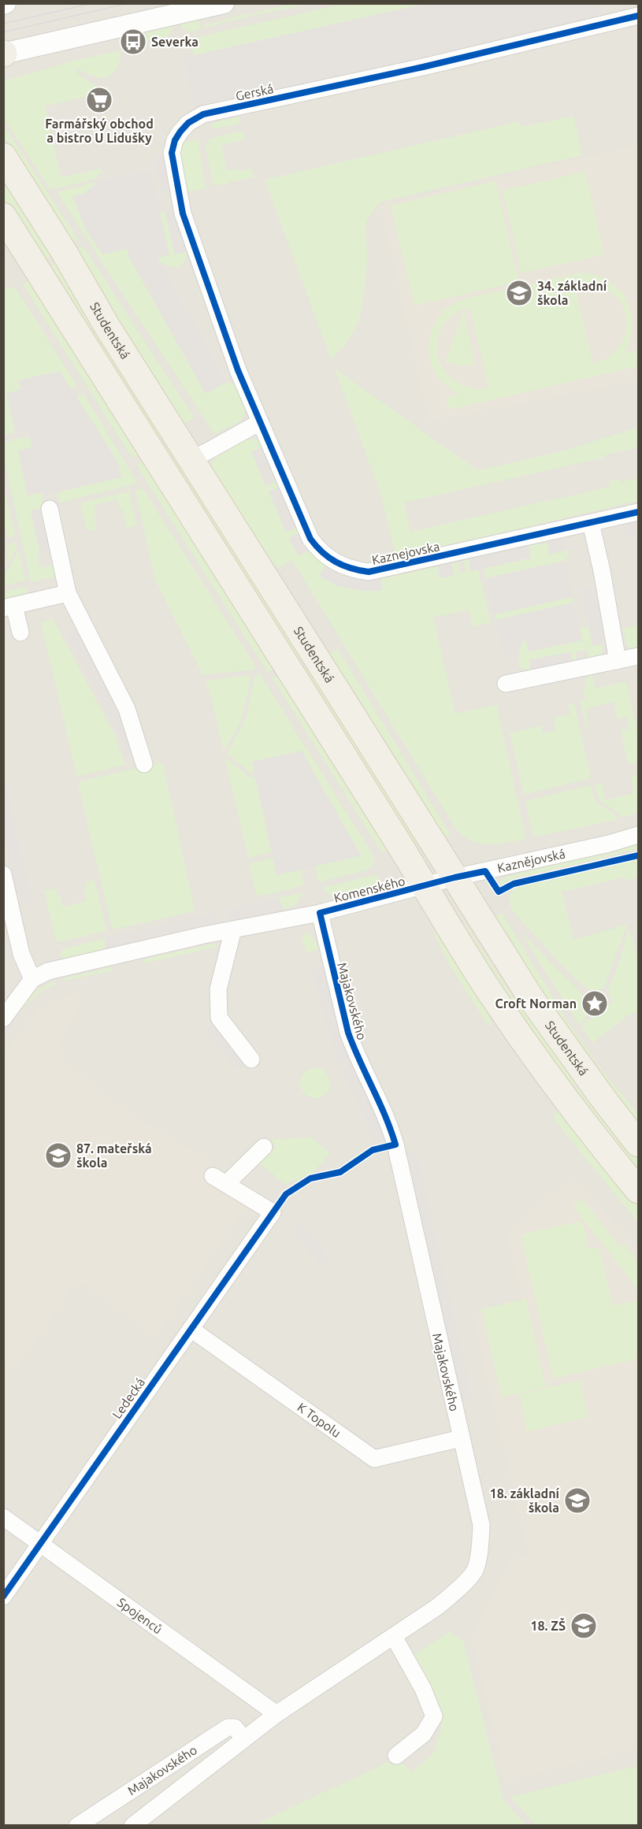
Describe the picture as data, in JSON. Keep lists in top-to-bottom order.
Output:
{
  "streets": {
    "main road": ["Studentská"],
    "street": [
      "Gerská",
      "Kaznejovska",
      "Kaznějovská",
      "Komenského",
      "Majakovského",
      "Ledecká",
      "K Topolu",
      "Spojenců"
    ]
  },
  "crossings": [
    ["Gerská", "Kaznejovska"],
    ["Studentská", "Kaznějovská"],
    ["Kaznějovská", "Komenského"],
    ["Komenského", "Majakovského"],
    ["Majakovského", "K Topolu"],
    ["Majakovského", "Spojenců"],
    ["Ledecká", "K Topolu"],
    ["Ledecká", "Spojenců"]
  ],
  "places": {
    "bus stop": ["Severka"],
    "supermarket": ["Farmářský obchod a bistro U Lidušky"],
    "school or university": [
      "34. základní škola",
      "87. mateřská škola",
      "18. základní škola",
      "18. ZŠ"
    ],
    "place": ["Croft Norman"]
  }
}
